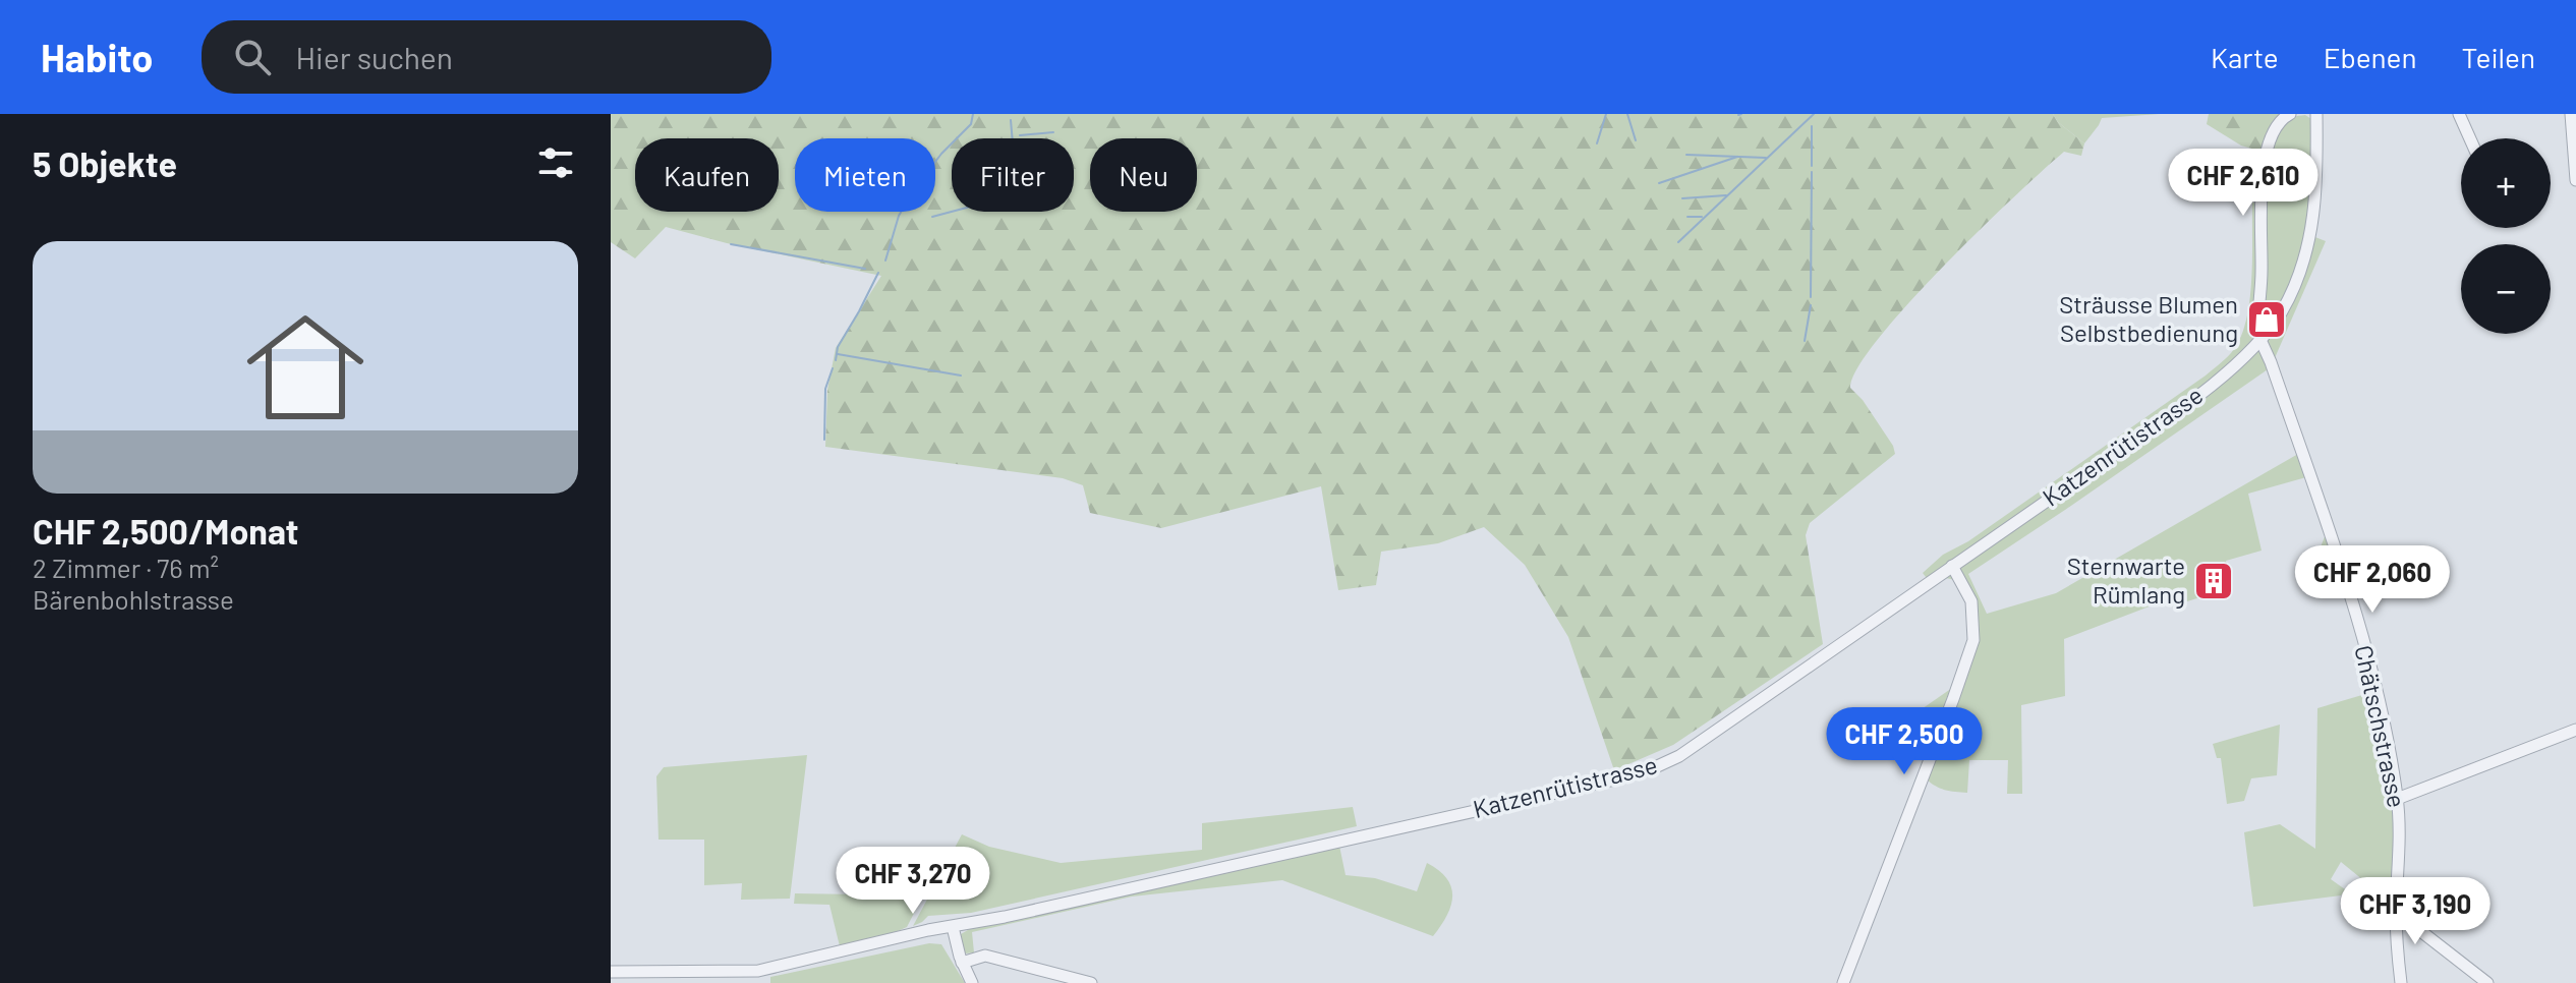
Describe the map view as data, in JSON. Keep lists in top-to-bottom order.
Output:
{
  "streets": {
    "street": ["Katzenrütistrasse", "Chätschstrasse"]
  },
  "crossings": [
    ["Katzenrütistrasse", "Chätschstrasse"]
  ],
  "places": {
    "shop": ["Sträusse Blumen Selbstbedienung"],
    "building": ["Sternwarte Rümlang"]
  },
  "page": {
    "header": "Habito",
    "search": "Hier suchen",
    "nav": ["Karte", "Ebenen", "Teilen"],
    "heading": "5 Objekte",
    "map_buttons": ["+", "−"],
    "chip": [
      "Kaufen",
      "Mieten",
      "Filter",
      "Neu"
    ],
    "price": [
      "CHF 2,610",
      "CHF 2,060",
      "CHF 2,500",
      "CHF 3,270",
      "CHF 3,190"
    ],
    "list": [
      {
        "name": "CHF 2,500/Monat",
        "note": "2 Zimmer · 76 m² · Bärenbohlstrasse"
      }
    ]
  }
}
